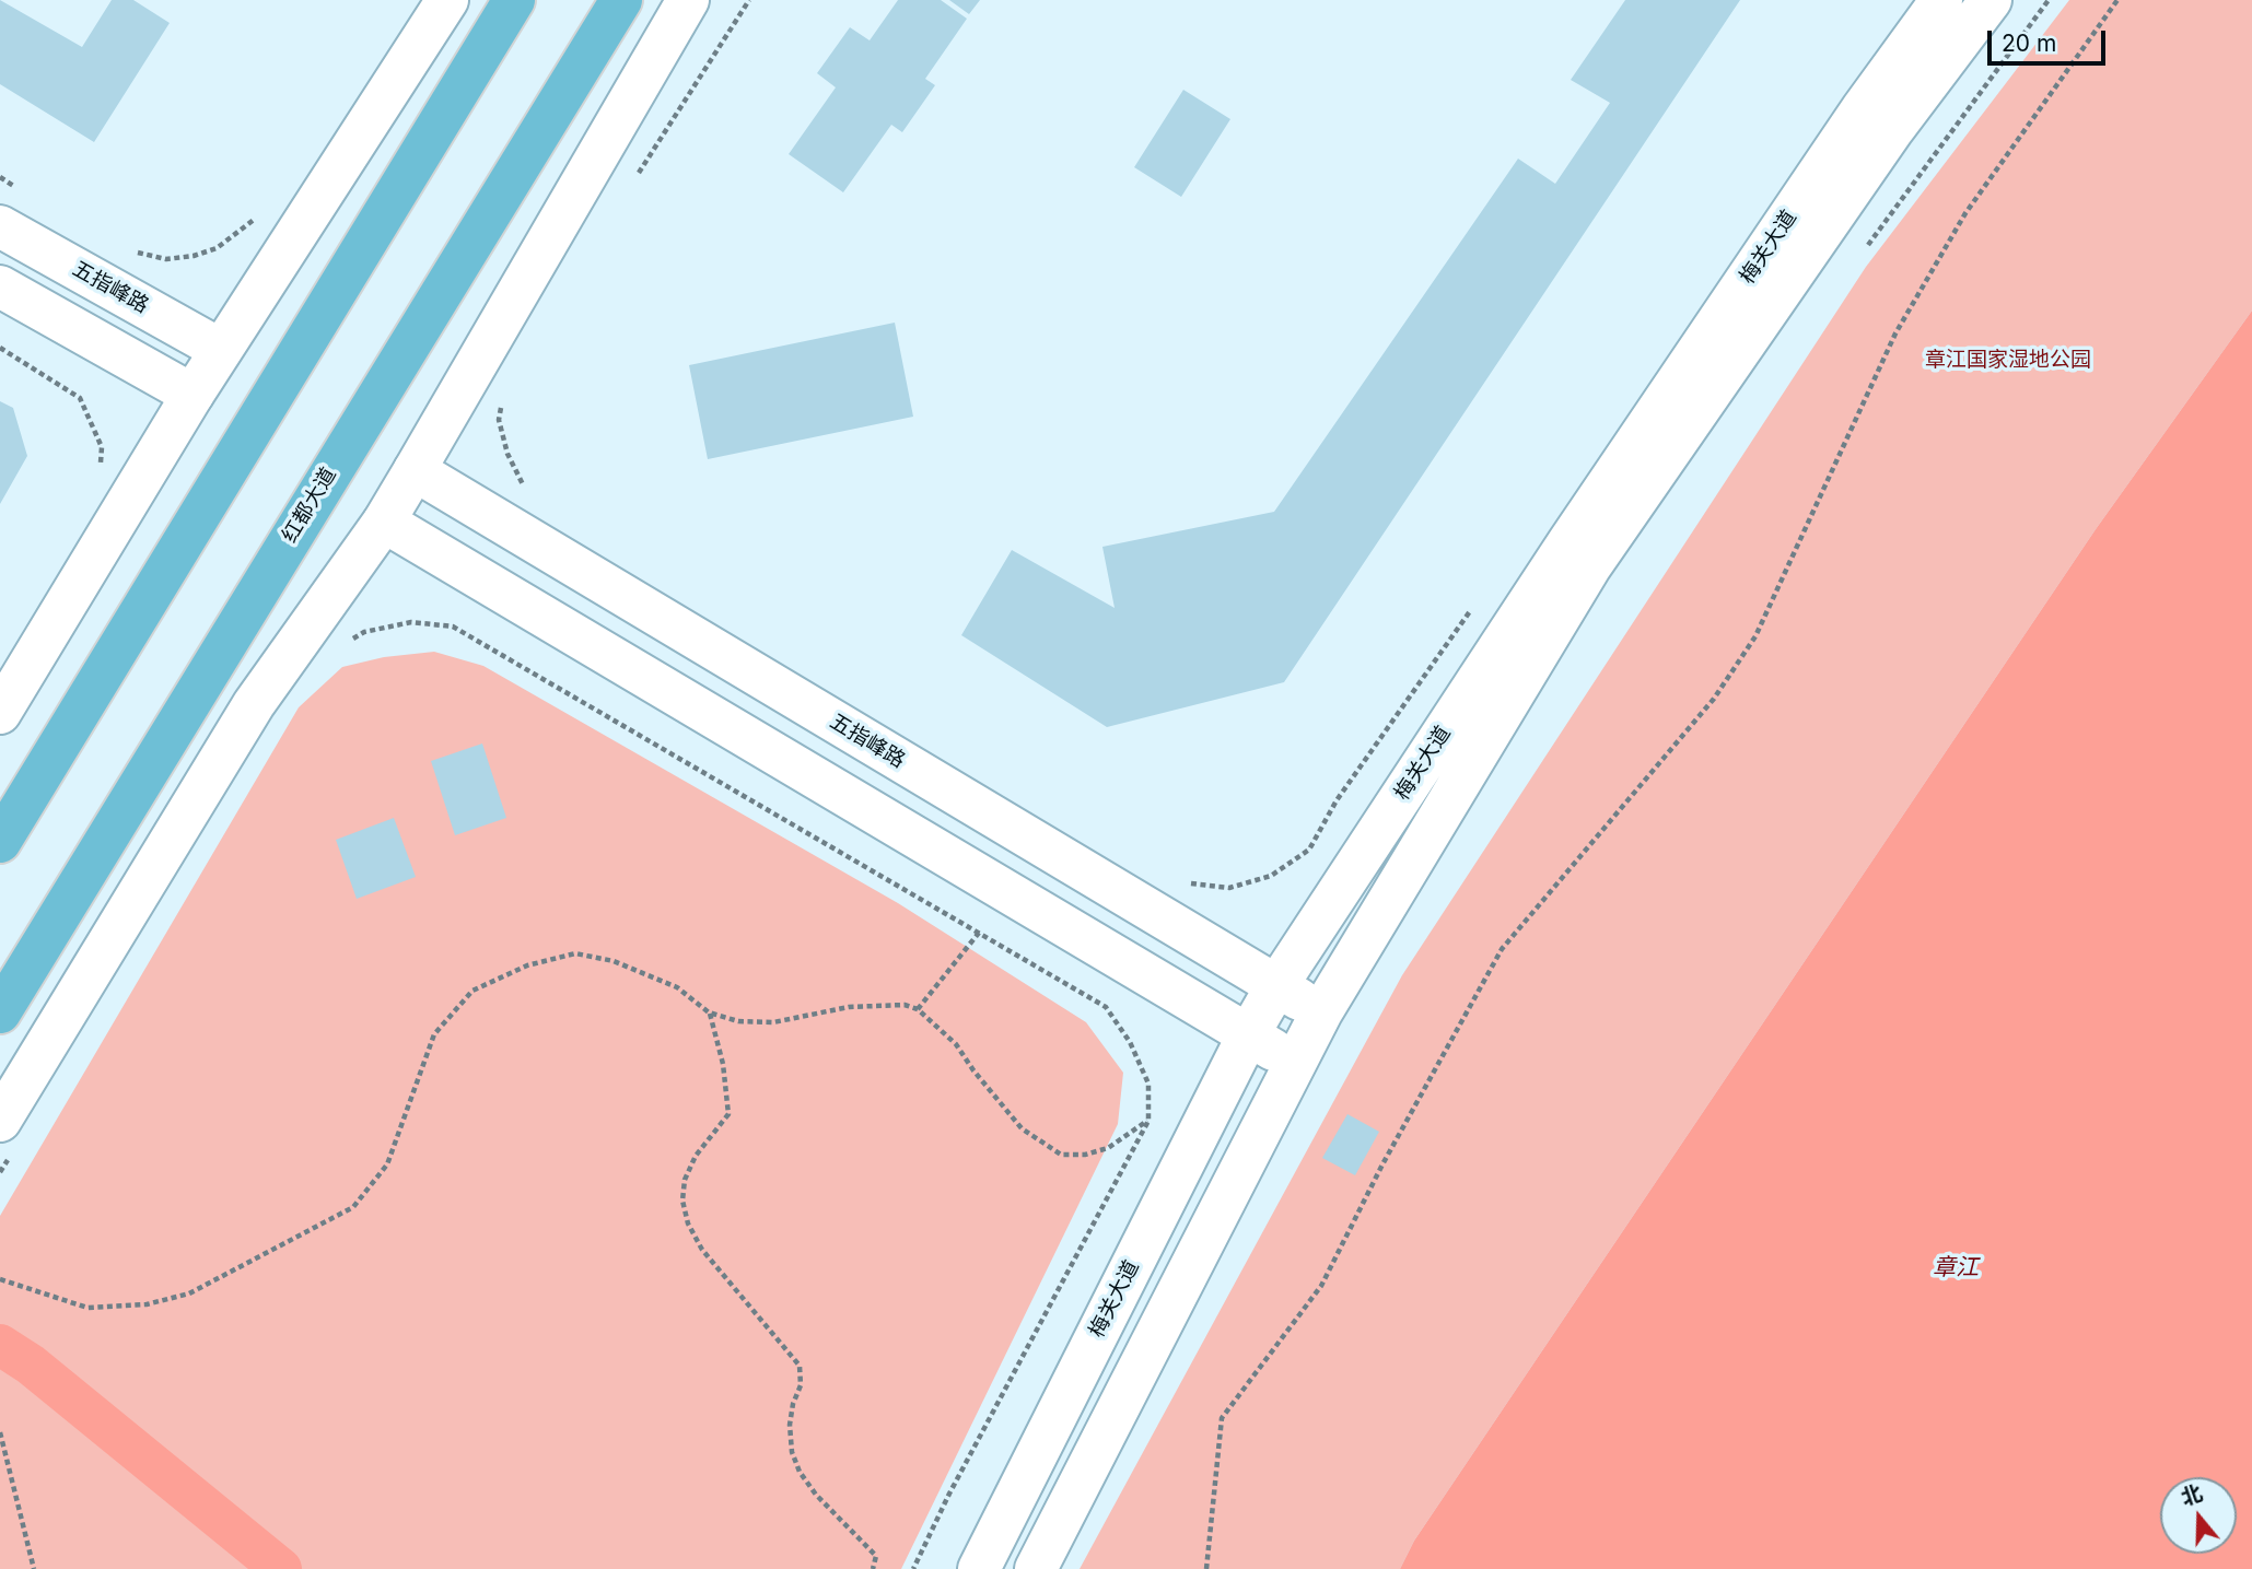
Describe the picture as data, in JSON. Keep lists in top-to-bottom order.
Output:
{
  "streets": {
    "main road": ["梅关大道", "五指峰路", "红都大道"]
  },
  "crossings": [
    ["梅关大道", "五指峰路"]
  ],
  "water": ["章江"],
  "parks": ["章江国家湿地公园"],
  "scale_bar": "20 m",
  "north": "top"
}
